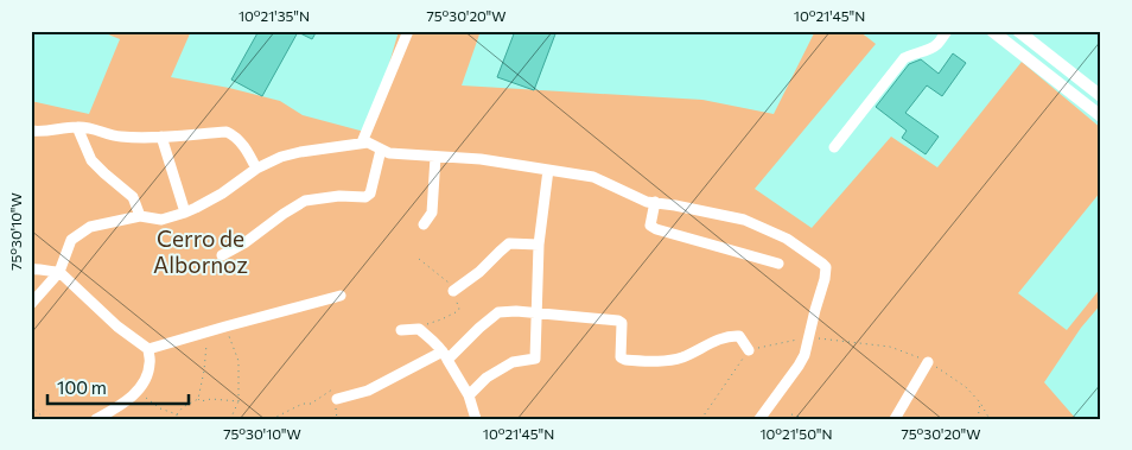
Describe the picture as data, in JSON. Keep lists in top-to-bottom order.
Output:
{
  "parks": ["Cerro de Albornoz"],
  "scale_bar": "100 m",
  "coordinates": [
    "10°21'35\"N",
    "75°30'20\"W",
    "10°21'45\"N",
    "75°30'10\"W",
    "10°21'50\"N"
  ]
}
